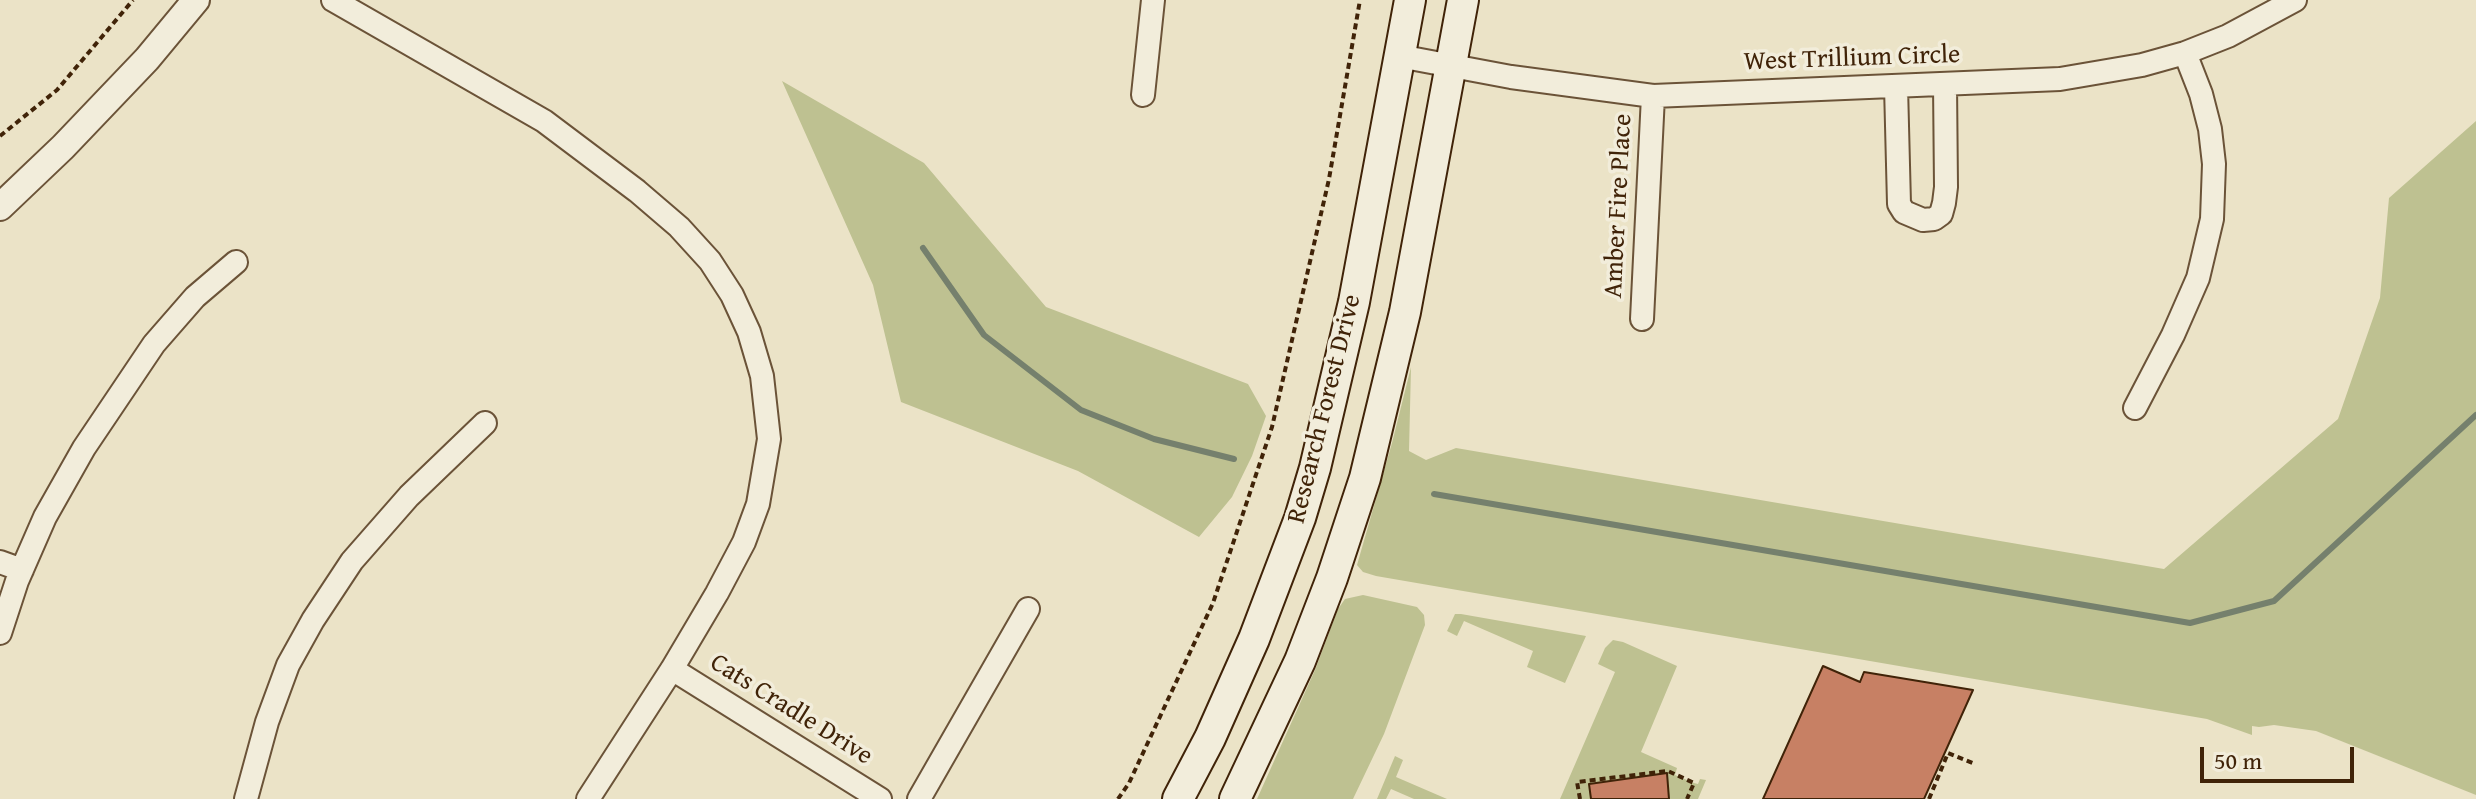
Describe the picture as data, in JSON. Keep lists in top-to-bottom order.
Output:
{
  "streets": {
    "main road": ["Research Forest Drive"],
    "street": ["West Trillium Circle", "Amber Fire Place", "Cats Cradle Drive"]
  },
  "crossings": [
    ["West Trillium Circle", "Amber Fire Place"],
    ["West Trillium Circle", "Research Forest Drive"]
  ],
  "scale_bar": "50 m"
}
